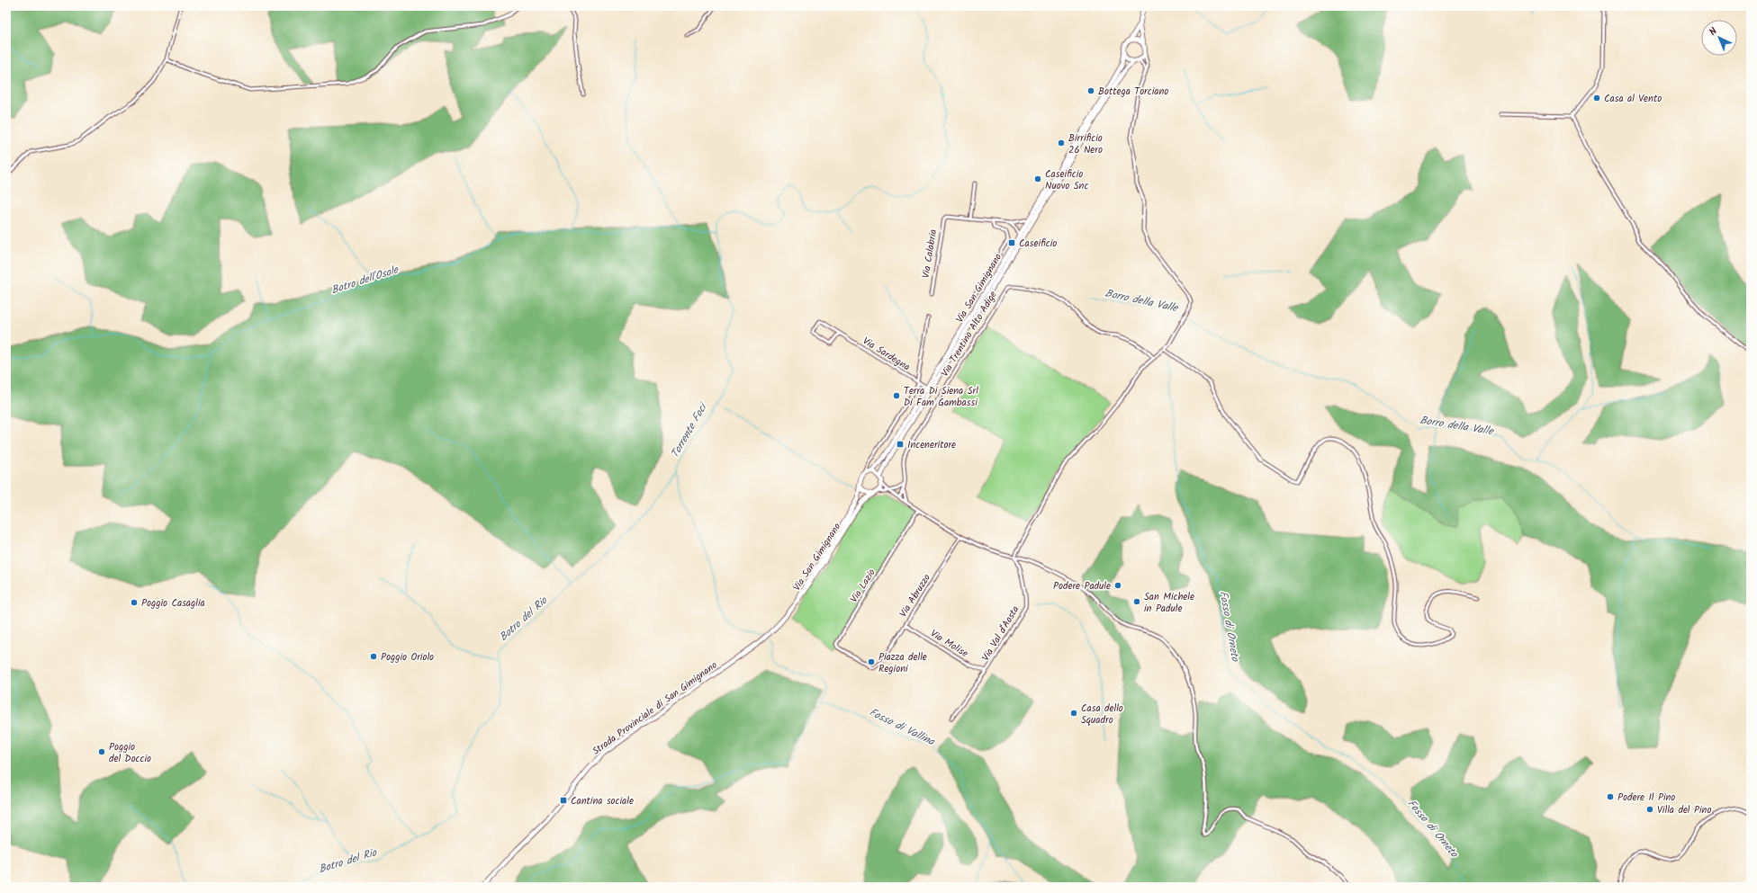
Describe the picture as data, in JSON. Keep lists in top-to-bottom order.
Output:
{
  "streets": {
    "main road": ["Via San Gimignano", "Strada Provinciale di San Gimignano"],
    "street": [
      "Via Calabria",
      "Via Trentino Alto Adige",
      "Via Sardegna",
      "Via Lazio",
      "Via Abruzzo",
      "Via Val d'Aosta",
      "Via Molise"
    ]
  },
  "crossings": [
    ["Via Calabria", "Via San Gimignano"],
    ["Via San Gimignano", "Via Sardegna"],
    ["Via San Gimignano", "Strada Provinciale di San Gimignano"],
    ["Via Lazio", "Via Abruzzo"],
    ["Via Abruzzo", "Via Molise"],
    ["Via Val d'Aosta", "Via Molise"]
  ],
  "water": [
    "Botro dell'Osole",
    "Borro della Valle",
    "Torrente Foci",
    "Botro del Rio",
    "Fosso di Orneto",
    "Fosso di Vallina"
  ],
  "places": {
    "other": [
      "Bottega Torciano",
      "Casa al Vento",
      "Birrificio 26 Nero",
      "Caseificio Nuovo Snc",
      "Terra Di Siena Srl Di Fam Gambassi",
      "Podere Padule",
      "San Michele in Padule",
      "Poggio Casaglia",
      "Poggio Oriolo",
      "Piazza delle Regioni",
      "Casa dello Squadro",
      "Poggio del Doccio",
      "Podere Il Pino",
      "Villa del Pino"
    ],
    "transit": ["Caseificio", "Inceneritore", "Cantina sociale"]
  },
  "north": "top left"
}
